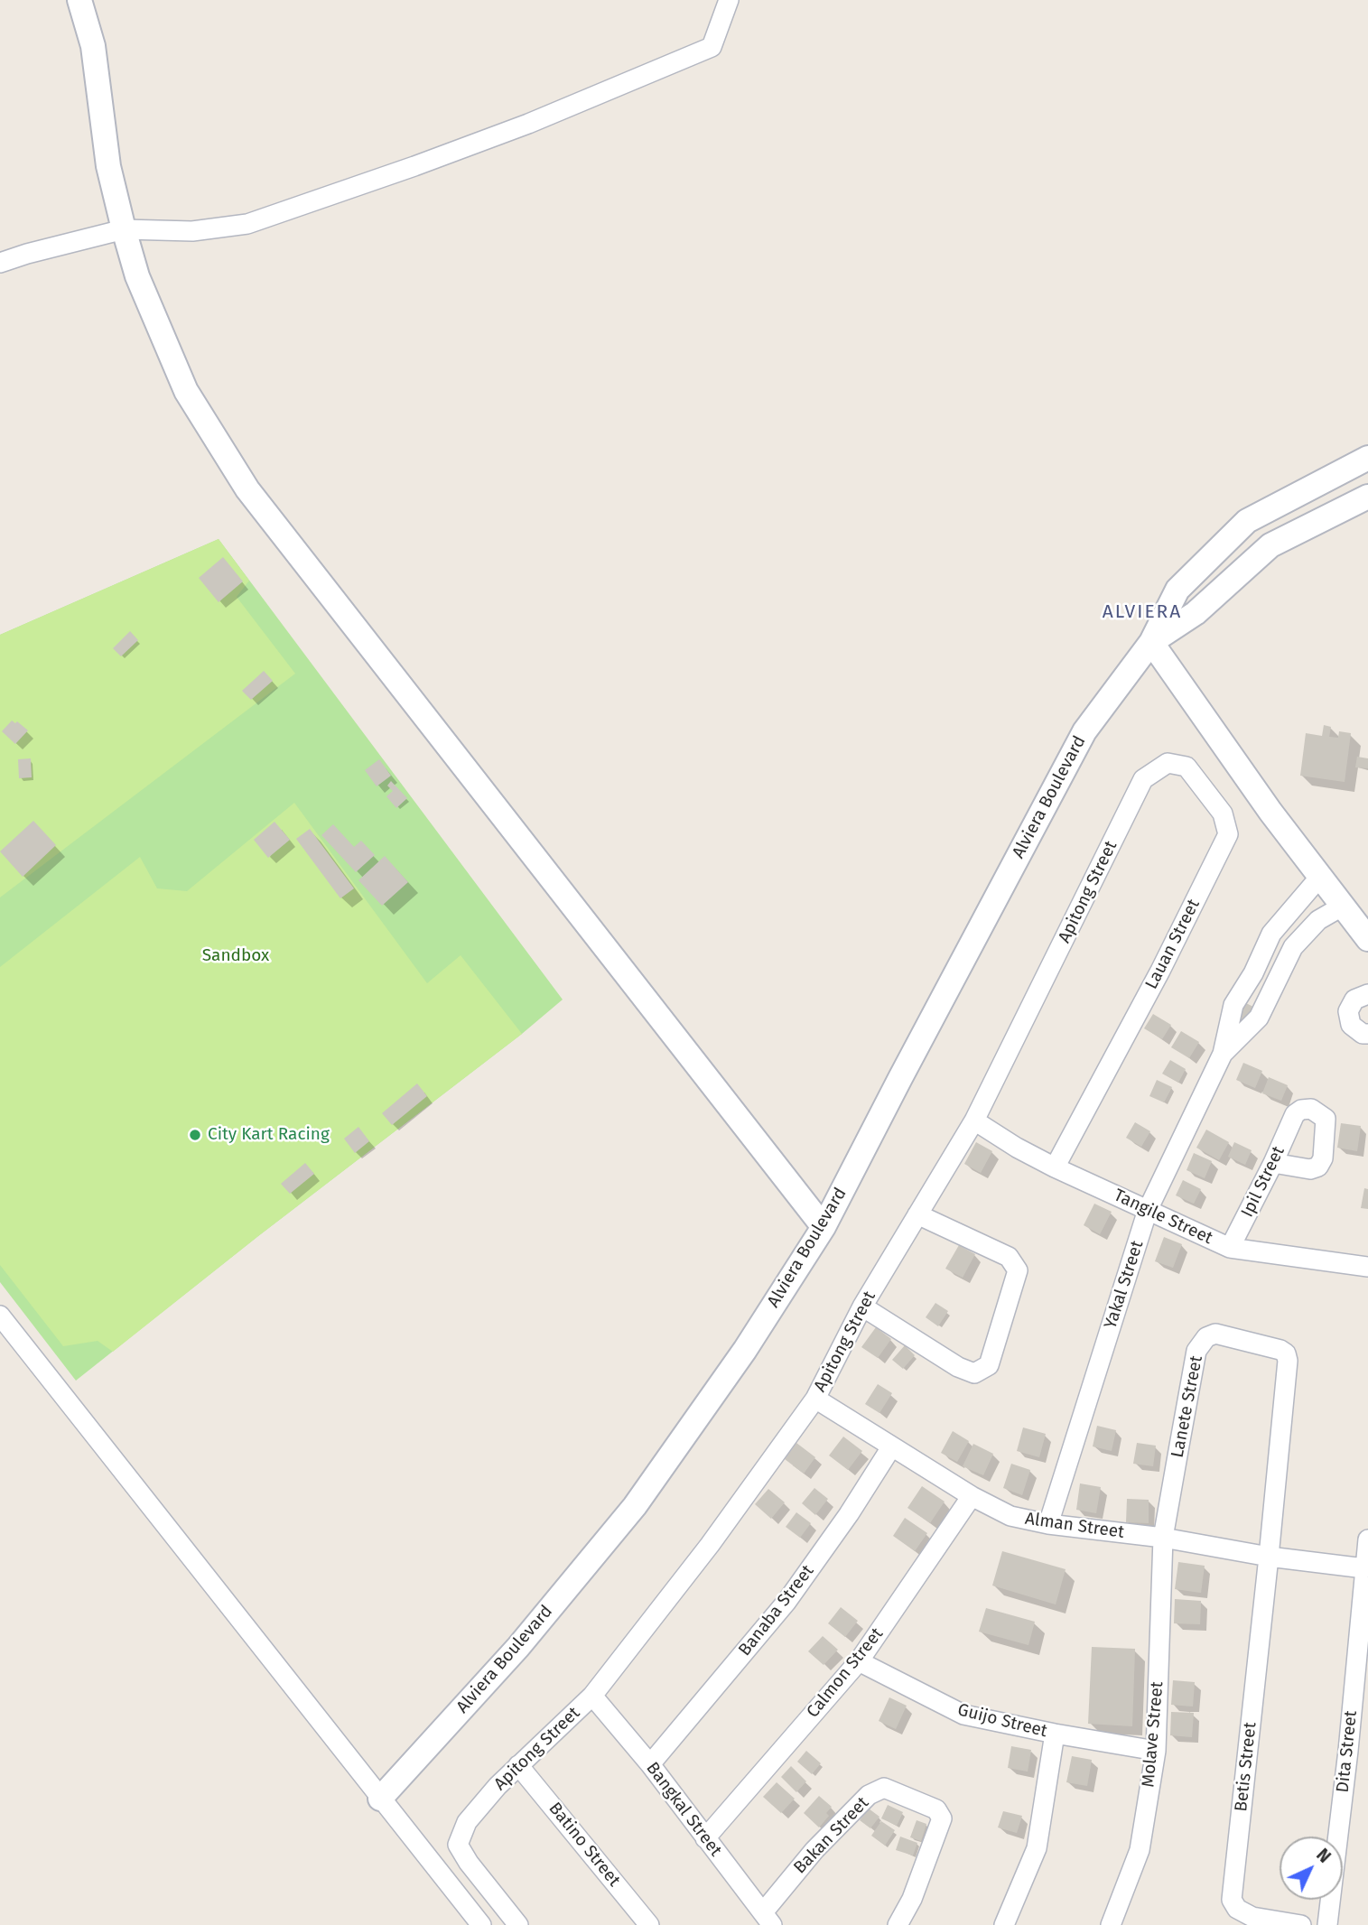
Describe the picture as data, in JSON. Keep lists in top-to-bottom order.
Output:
{
  "streets": {
    "street": [
      "Alviera Boulevard",
      "Apitong Street",
      "Lauan Street",
      "Ipil Street",
      "Tangile Street",
      "Yakal Street",
      "Lanete Street",
      "Alman Street",
      "Banaba Street",
      "Calmon Street",
      "Guijo Street",
      "Molave Street",
      "Dita Street",
      "Betis Street",
      "Bangkal Street",
      "Bakan Street",
      "Batino Street"
    ]
  },
  "crossings": [
    ["Apitong Street", "Lauan Street"],
    ["Apitong Street", "Tangile Street"],
    ["Apitong Street", "Alman Street"],
    ["Apitong Street", "Bangkal Street"],
    ["Apitong Street", "Batino Street"],
    ["Lauan Street", "Tangile Street"],
    ["Ipil Street", "Tangile Street"],
    ["Tangile Street", "Yakal Street"],
    ["Yakal Street", "Alman Street"],
    ["Lanete Street", "Alman Street"],
    ["Lanete Street", "Molave Street"],
    ["Lanete Street", "Betis Street"],
    ["Alman Street", "Banaba Street"],
    ["Alman Street", "Calmon Street"],
    ["Alman Street", "Molave Street"],
    ["Alman Street", "Dita Street"],
    ["Alman Street", "Betis Street"],
    ["Banaba Street", "Bangkal Street"],
    ["Calmon Street", "Guijo Street"],
    ["Calmon Street", "Bangkal Street"],
    ["Guijo Street", "Molave Street"],
    ["Bangkal Street", "Bakan Street"]
  ],
  "districts": ["ALVIERA"],
  "parks": ["Sandbox"],
  "places": ["City Kart Racing"],
  "north": "top right"
}
